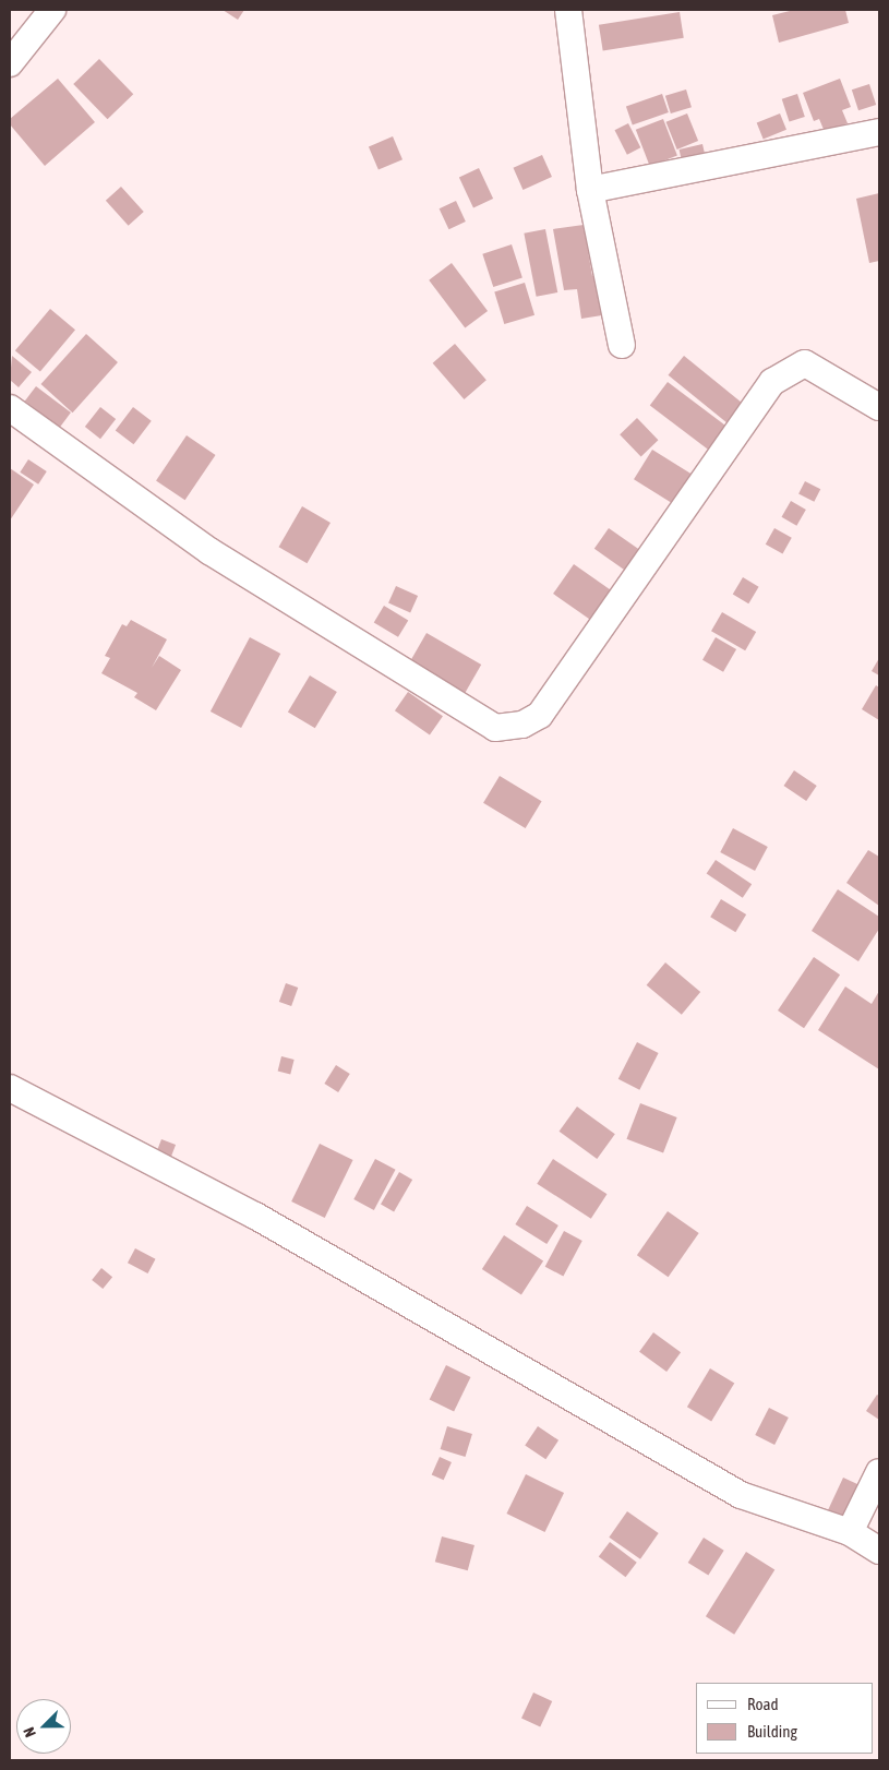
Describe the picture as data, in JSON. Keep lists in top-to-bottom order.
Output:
{
  "legend": ["Road", "Building"],
  "north": "bottom left"
}
